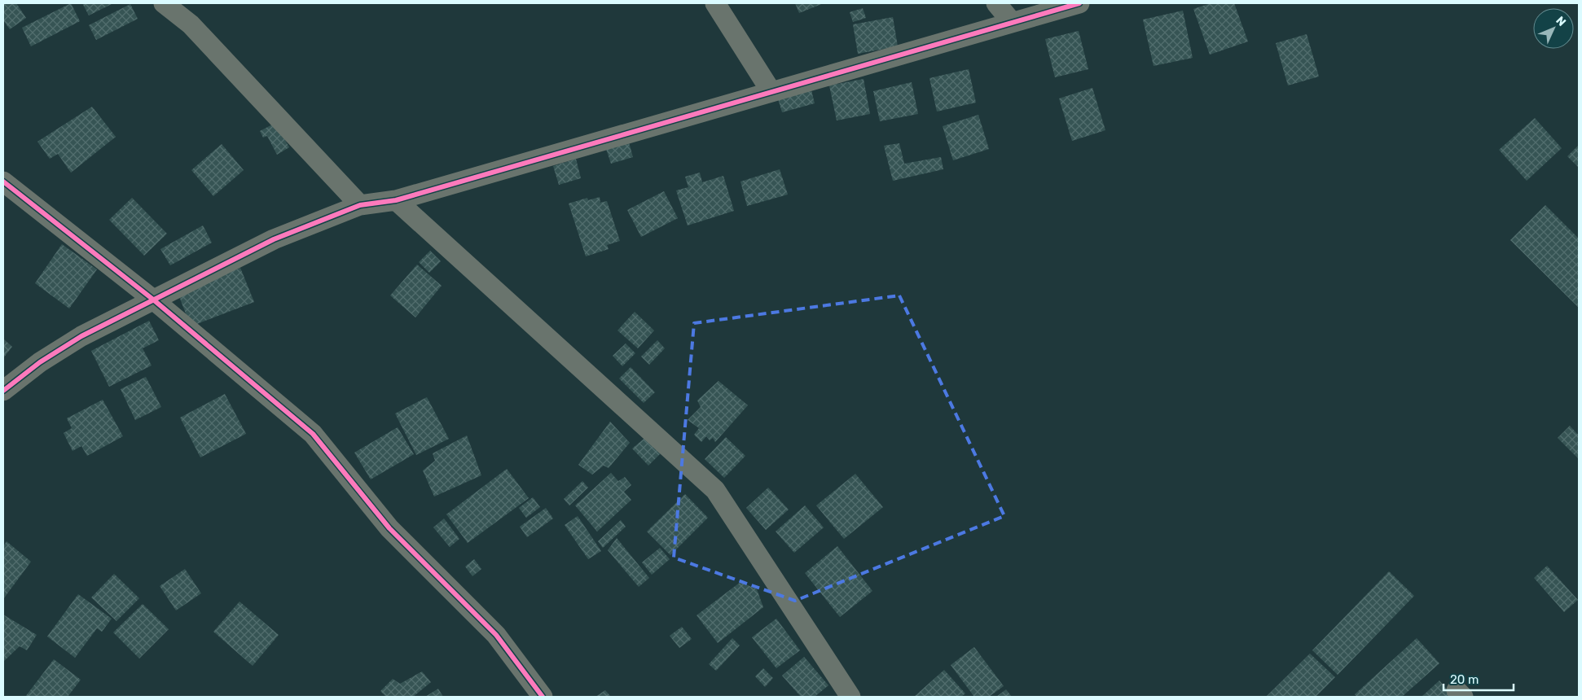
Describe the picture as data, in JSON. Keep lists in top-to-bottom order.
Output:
{
  "scale_bar": "20 m",
  "north": "top right"
}
